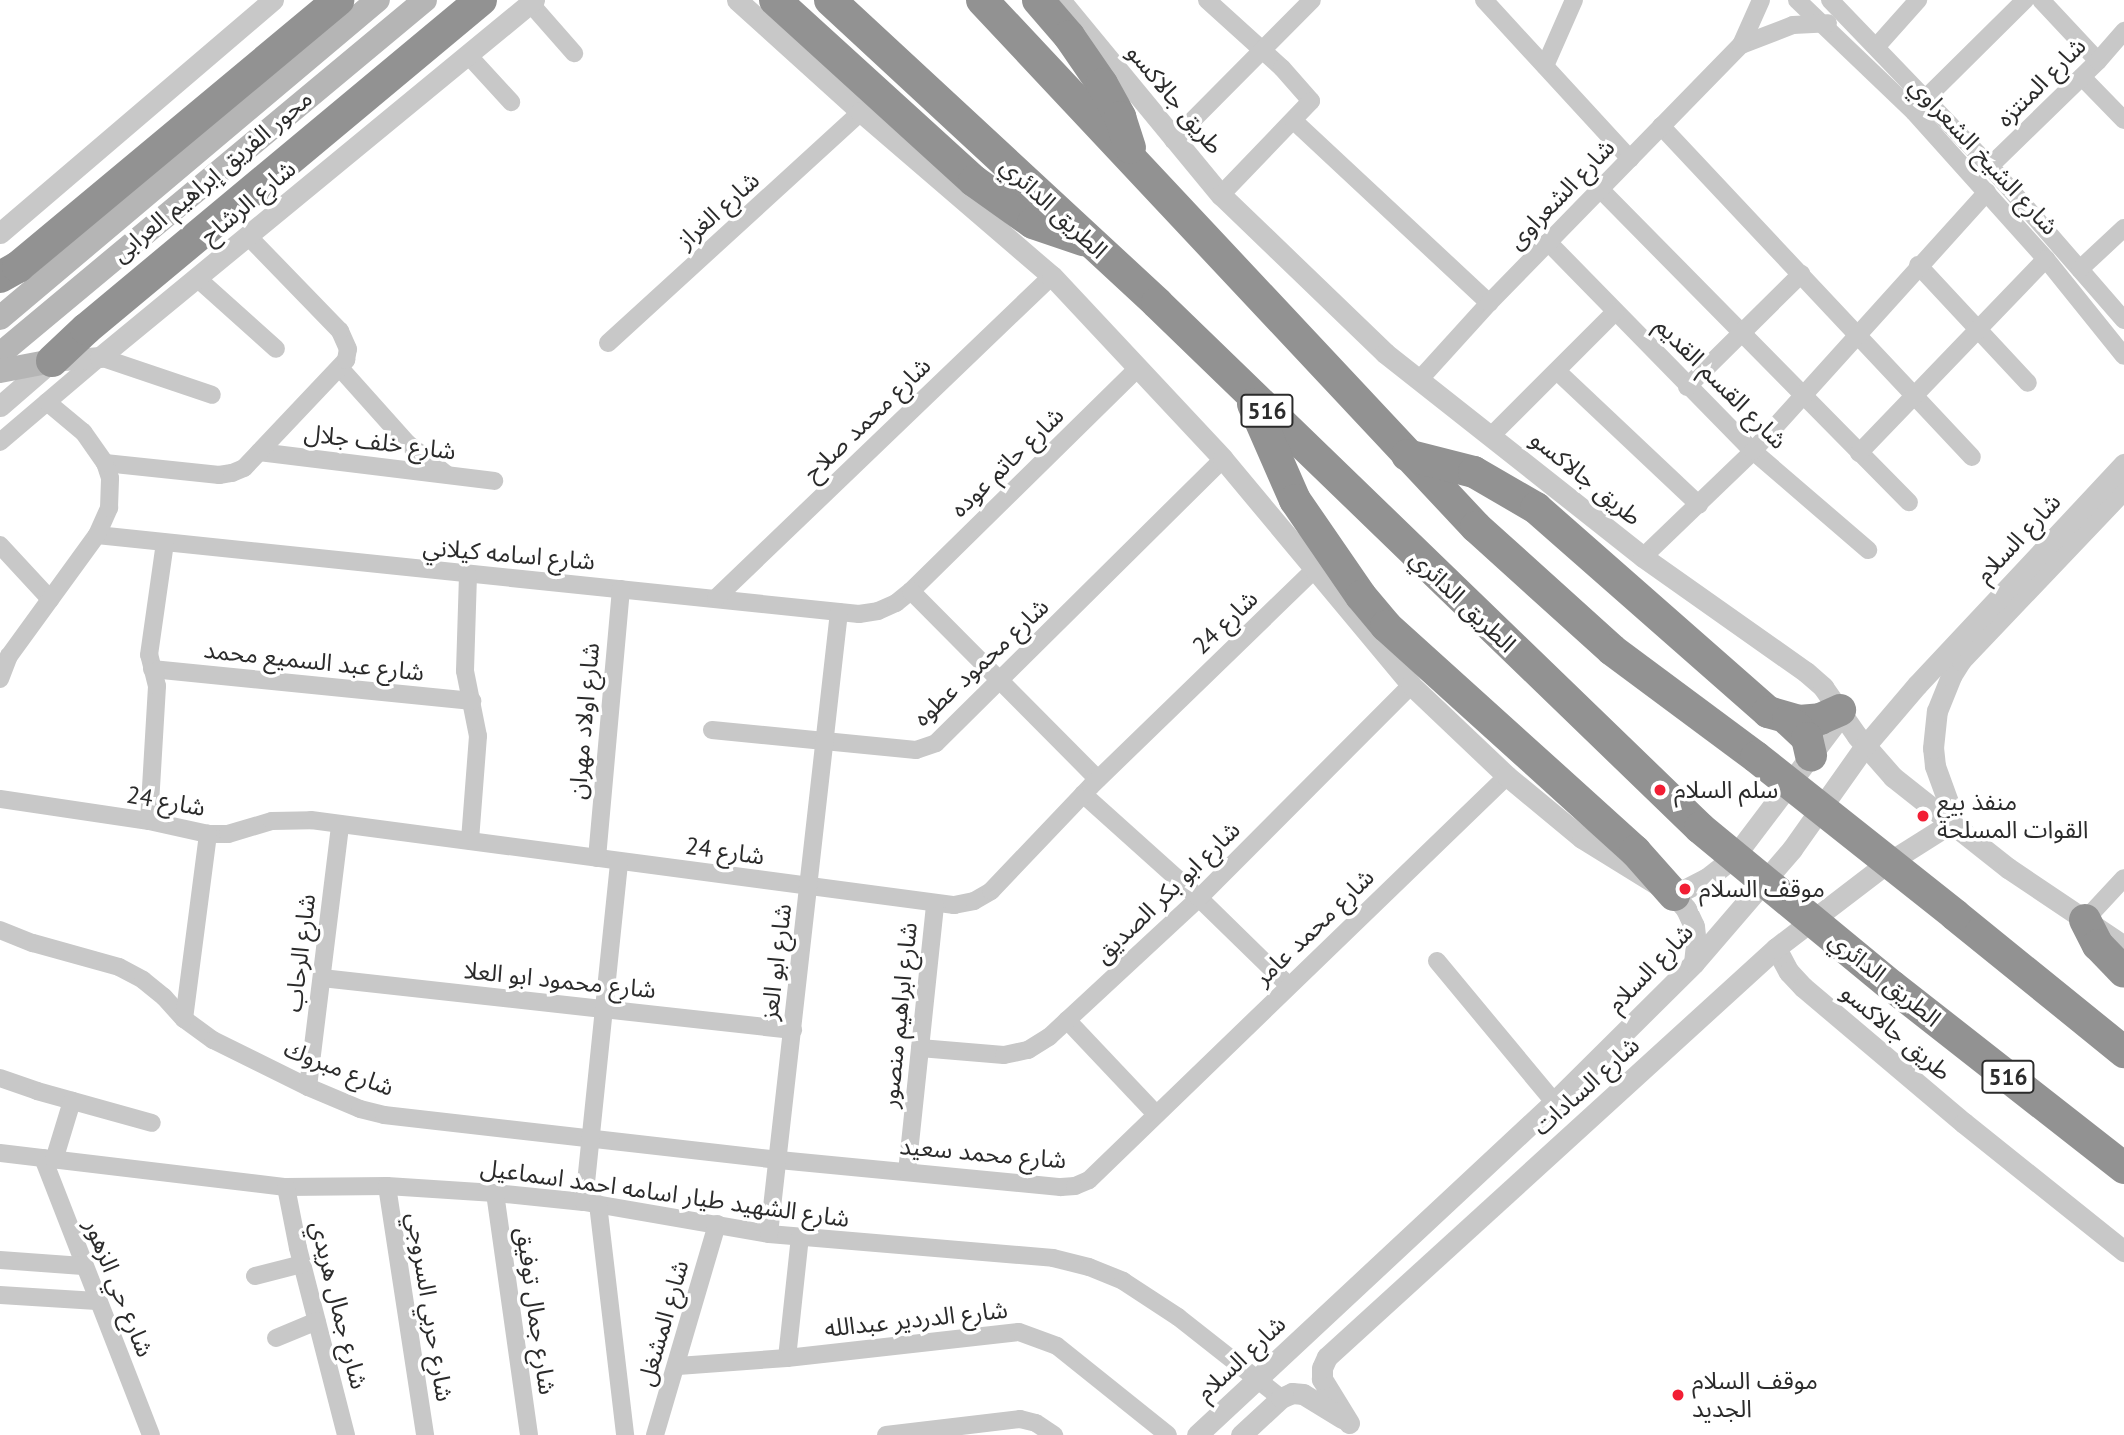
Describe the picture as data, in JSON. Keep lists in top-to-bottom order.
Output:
{
  "streets": {
    "highway": ["الطريق الدائري", "516"],
    "main road": ["محور الفريق إبراهيم العرابى"],
    "street": [
      "شارع المنتزه",
      "طريق جالاكسو",
      "شارع الشيخ الشعراوي",
      "شارع الشعراوى",
      "شارع الرشاح",
      "شارع الغراز",
      "شارع القسم القديم",
      "شارع محمد صلاح",
      "شارع خلف جلال",
      "شارع حاتم عوده",
      "شارع السلام",
      "شارع اسامه كيلاني",
      "شارع 24",
      "شارع عبد السميع محمد",
      "شارع محمود عطوه",
      "شارع اولاد مهران",
      "شارع ابو بكر الصديق",
      "شارع محمد عامر",
      "شارع الرحاب",
      "شارع ابو العز",
      "شارع محمود ابو العلا",
      "شارع ابراهيم منصور",
      "شارع مبروك",
      "شارع السادات",
      "شارع محمد سعيد",
      "شارع الشهيد طيار اسامه احمد اسماعيل",
      "شارع حي الزهور",
      "شارع جمال هريدي",
      "شارع حربي السروجي",
      "شارع جمال توفيق",
      "شارع الدردير عبدالله",
      "شارع المشغل"
    ]
  },
  "crossings": [
    ["شارع المنتزه", "شارع الشيخ الشعراوي"],
    ["طريق جالاكسو", "شارع الشعراوى"],
    ["طريق جالاكسو", "شارع السلام"],
    ["طريق جالاكسو", "شارع السادات"],
    ["شارع الشيخ الشعراوي", "شارع الشعراوى"],
    ["شارع الشعراوى", "شارع القسم القديم"],
    ["شارع محمد صلاح", "شارع اسامه كيلاني"],
    ["شارع حاتم عوده", "شارع اسامه كيلاني"],
    ["شارع السلام", "شارع السادات"],
    ["شارع السلام", "شارع الشهيد طيار اسامه احمد اسماعيل"],
    ["شارع اسامه كيلاني", "شارع اولاد مهران"],
    ["شارع اسامه كيلاني", "شارع ابو العز"],
    ["شارع 24", "شارع اولاد مهران"],
    ["شارع 24", "شارع الرحاب"],
    ["شارع 24", "شارع ابو العز"],
    ["شارع 24", "شارع ابراهيم منصور"],
    ["شارع محمود عطوه", "شارع ابو العز"],
    ["شارع ابو بكر الصديق", "شارع ابراهيم منصور"],
    ["شارع محمد عامر", "شارع محمد سعيد"],
    ["شارع الرحاب", "شارع محمود ابو العلا"],
    ["شارع الرحاب", "شارع مبروك"],
    ["شارع ابو العز", "شارع محمود ابو العلا"],
    ["شارع ابو العز", "شارع مبروك"],
    ["شارع ابو العز", "شارع محمد سعيد"],
    ["شارع ابو العز", "شارع الشهيد طيار اسامه احمد اسماعيل"],
    ["شارع ابراهيم منصور", "شارع محمد سعيد"],
    ["شارع مبروك", "شارع محمد سعيد"],
    ["شارع الشهيد طيار اسامه احمد اسماعيل", "شارع حي الزهور"],
    ["شارع الشهيد طيار اسامه احمد اسماعيل", "شارع جمال هريدي"],
    ["شارع الشهيد طيار اسامه احمد اسماعيل", "شارع حربي السروجي"],
    ["شارع الشهيد طيار اسامه احمد اسماعيل", "شارع جمال توفيق"],
    ["شارع الشهيد طيار اسامه احمد اسماعيل", "شارع المشغل"],
    ["شارع الدردير عبدالله", "شارع المشغل"]
  ],
  "places": [
    "سلم السلام",
    "منفذ بيع القوات المسلحة",
    "موقف السلام",
    "موقف السلام الجديد"
  ]
}
